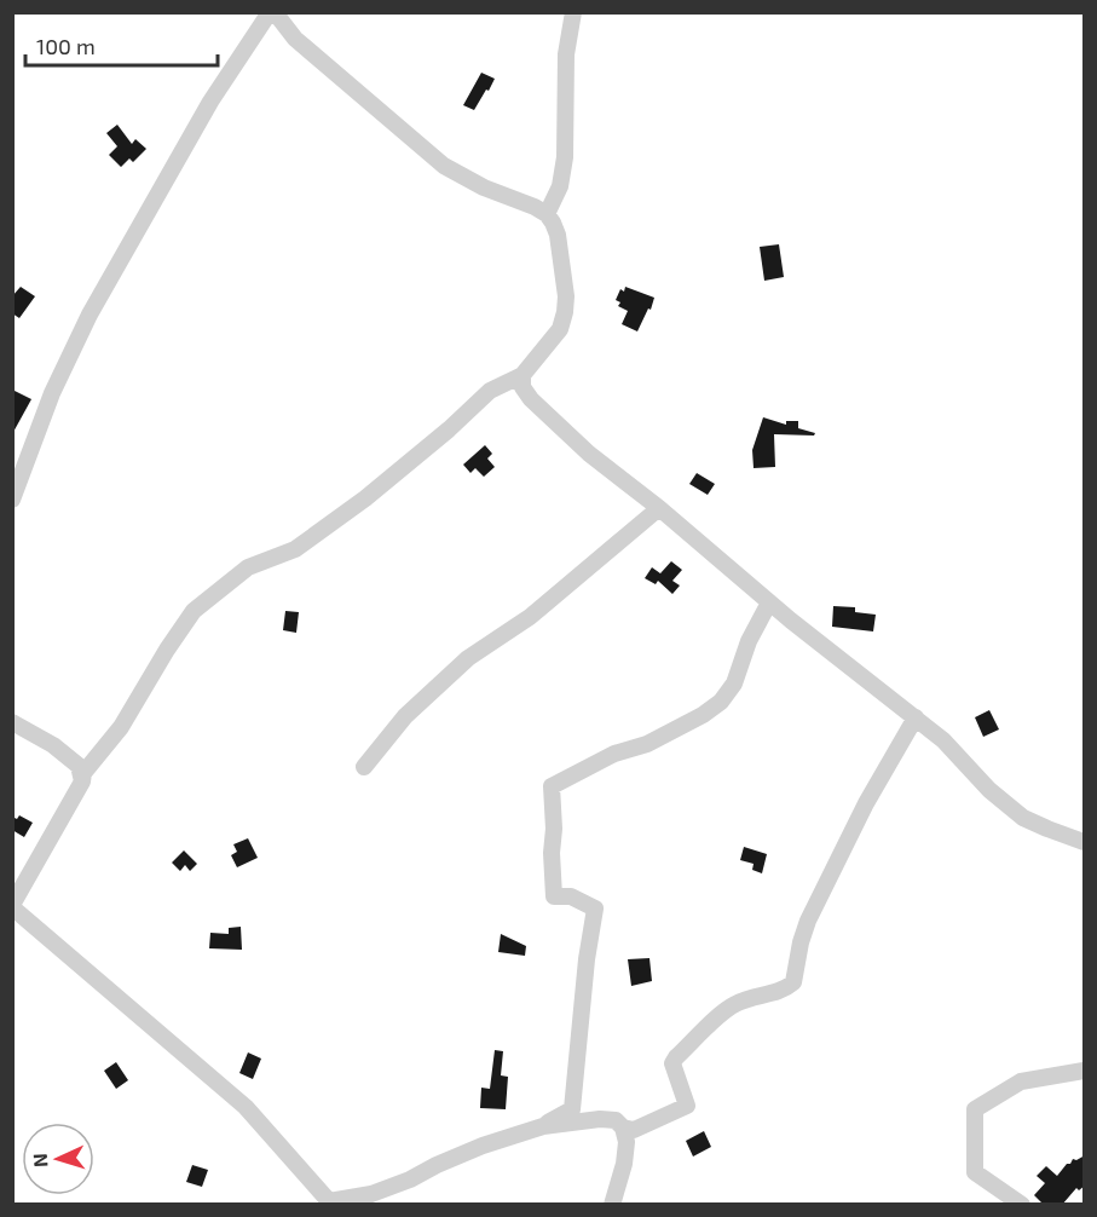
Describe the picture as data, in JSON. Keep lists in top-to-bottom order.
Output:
{
  "scale_bar": "100 m",
  "north": "left"
}
